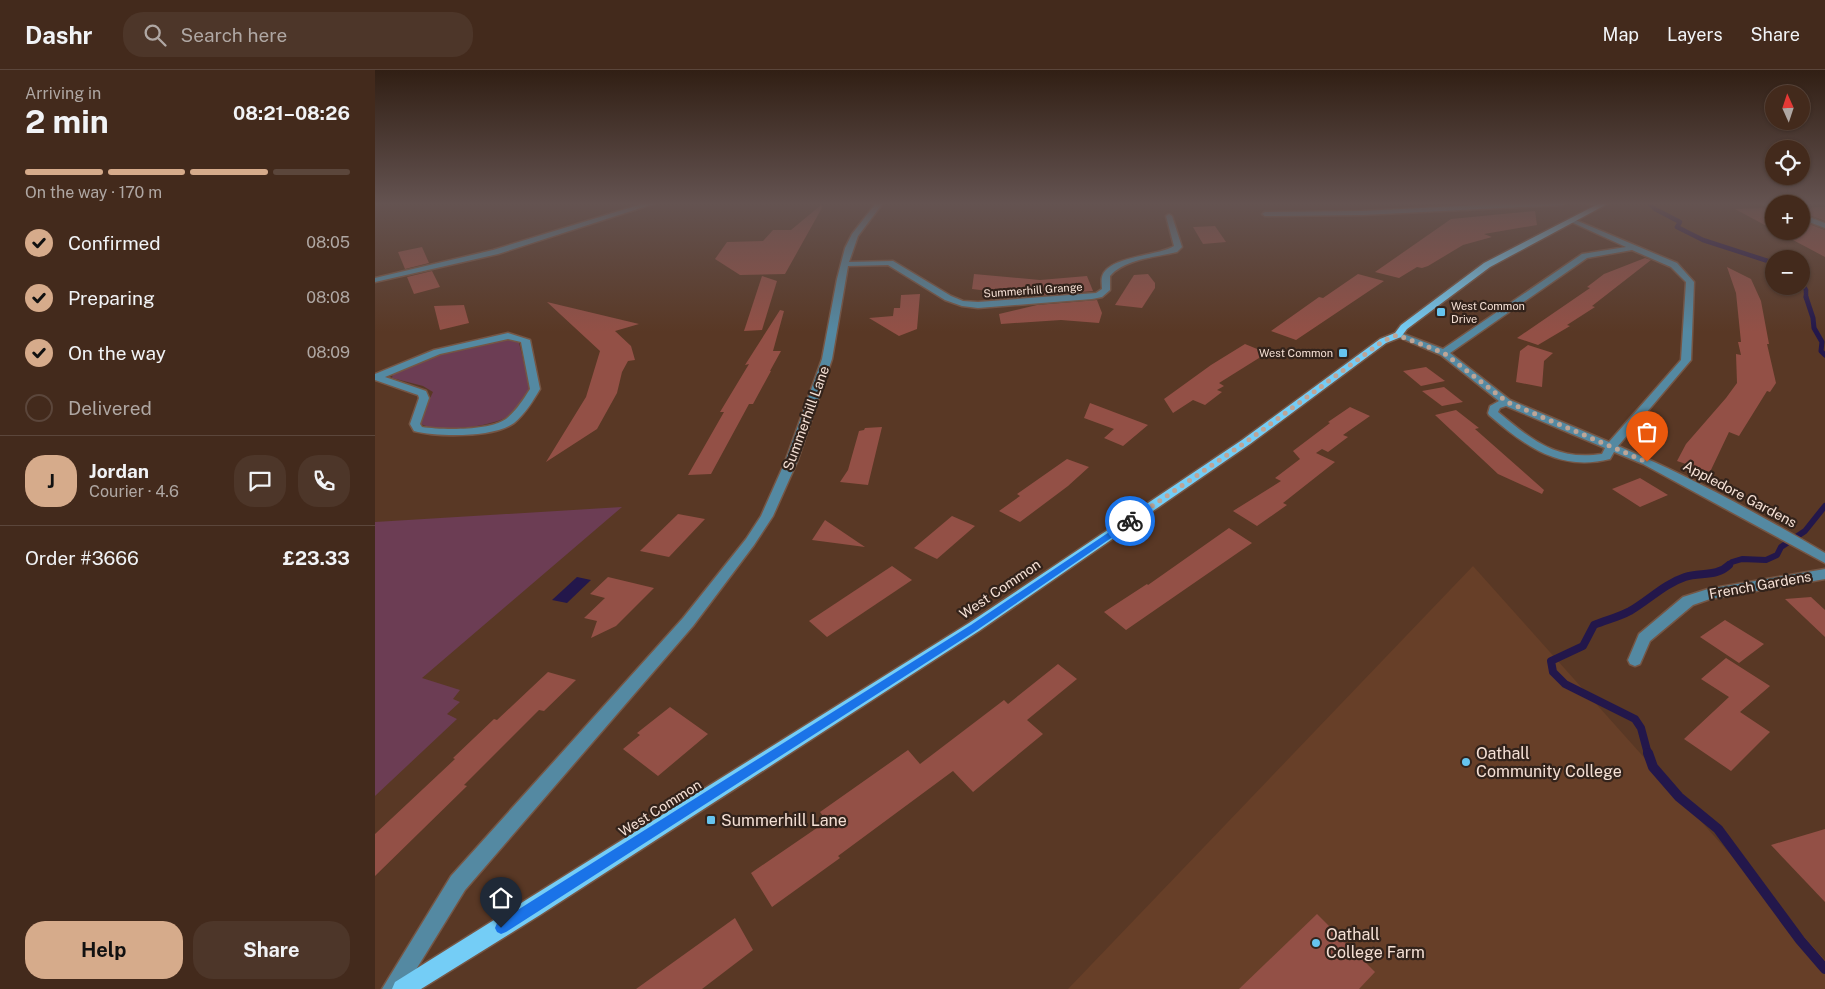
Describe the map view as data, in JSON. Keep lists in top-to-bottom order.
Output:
{
  "streets": {
    "main road": ["West Common"],
    "street": [
      "Summerhill Grange",
      "Summerhill Lane",
      "Appledore Gardens",
      "French Gardens"
    ]
  },
  "crossings": [
    ["Summerhill Grange", "Summerhill Lane"]
  ],
  "places": {
    "transit": ["West Common Drive", "West Common", "Summerhill Lane"],
    "other": ["Oathall Community College", "Oathall College Farm"]
  },
  "north": "top",
  "page": {
    "header": "Dashr",
    "search": "Search here",
    "nav": ["Map", "Layers", "Share"],
    "heading": ["2 min", "Arriving in", "08:21–08:26"],
    "panel": [
      "Jordan",
      "Courier · 4.6",
      "Order #3666",
      "£23.33"
    ],
    "map_buttons": ["+", "−"],
    "bar": "On the way · 170 m",
    "list": [
      ["Confirmed", "08:05"],
      ["Preparing", "08:08"],
      ["On the way", "08:09"],
      "Delivered"
    ],
    "round": "J",
    "buttons": ["Help", "Share"]
  }
}
